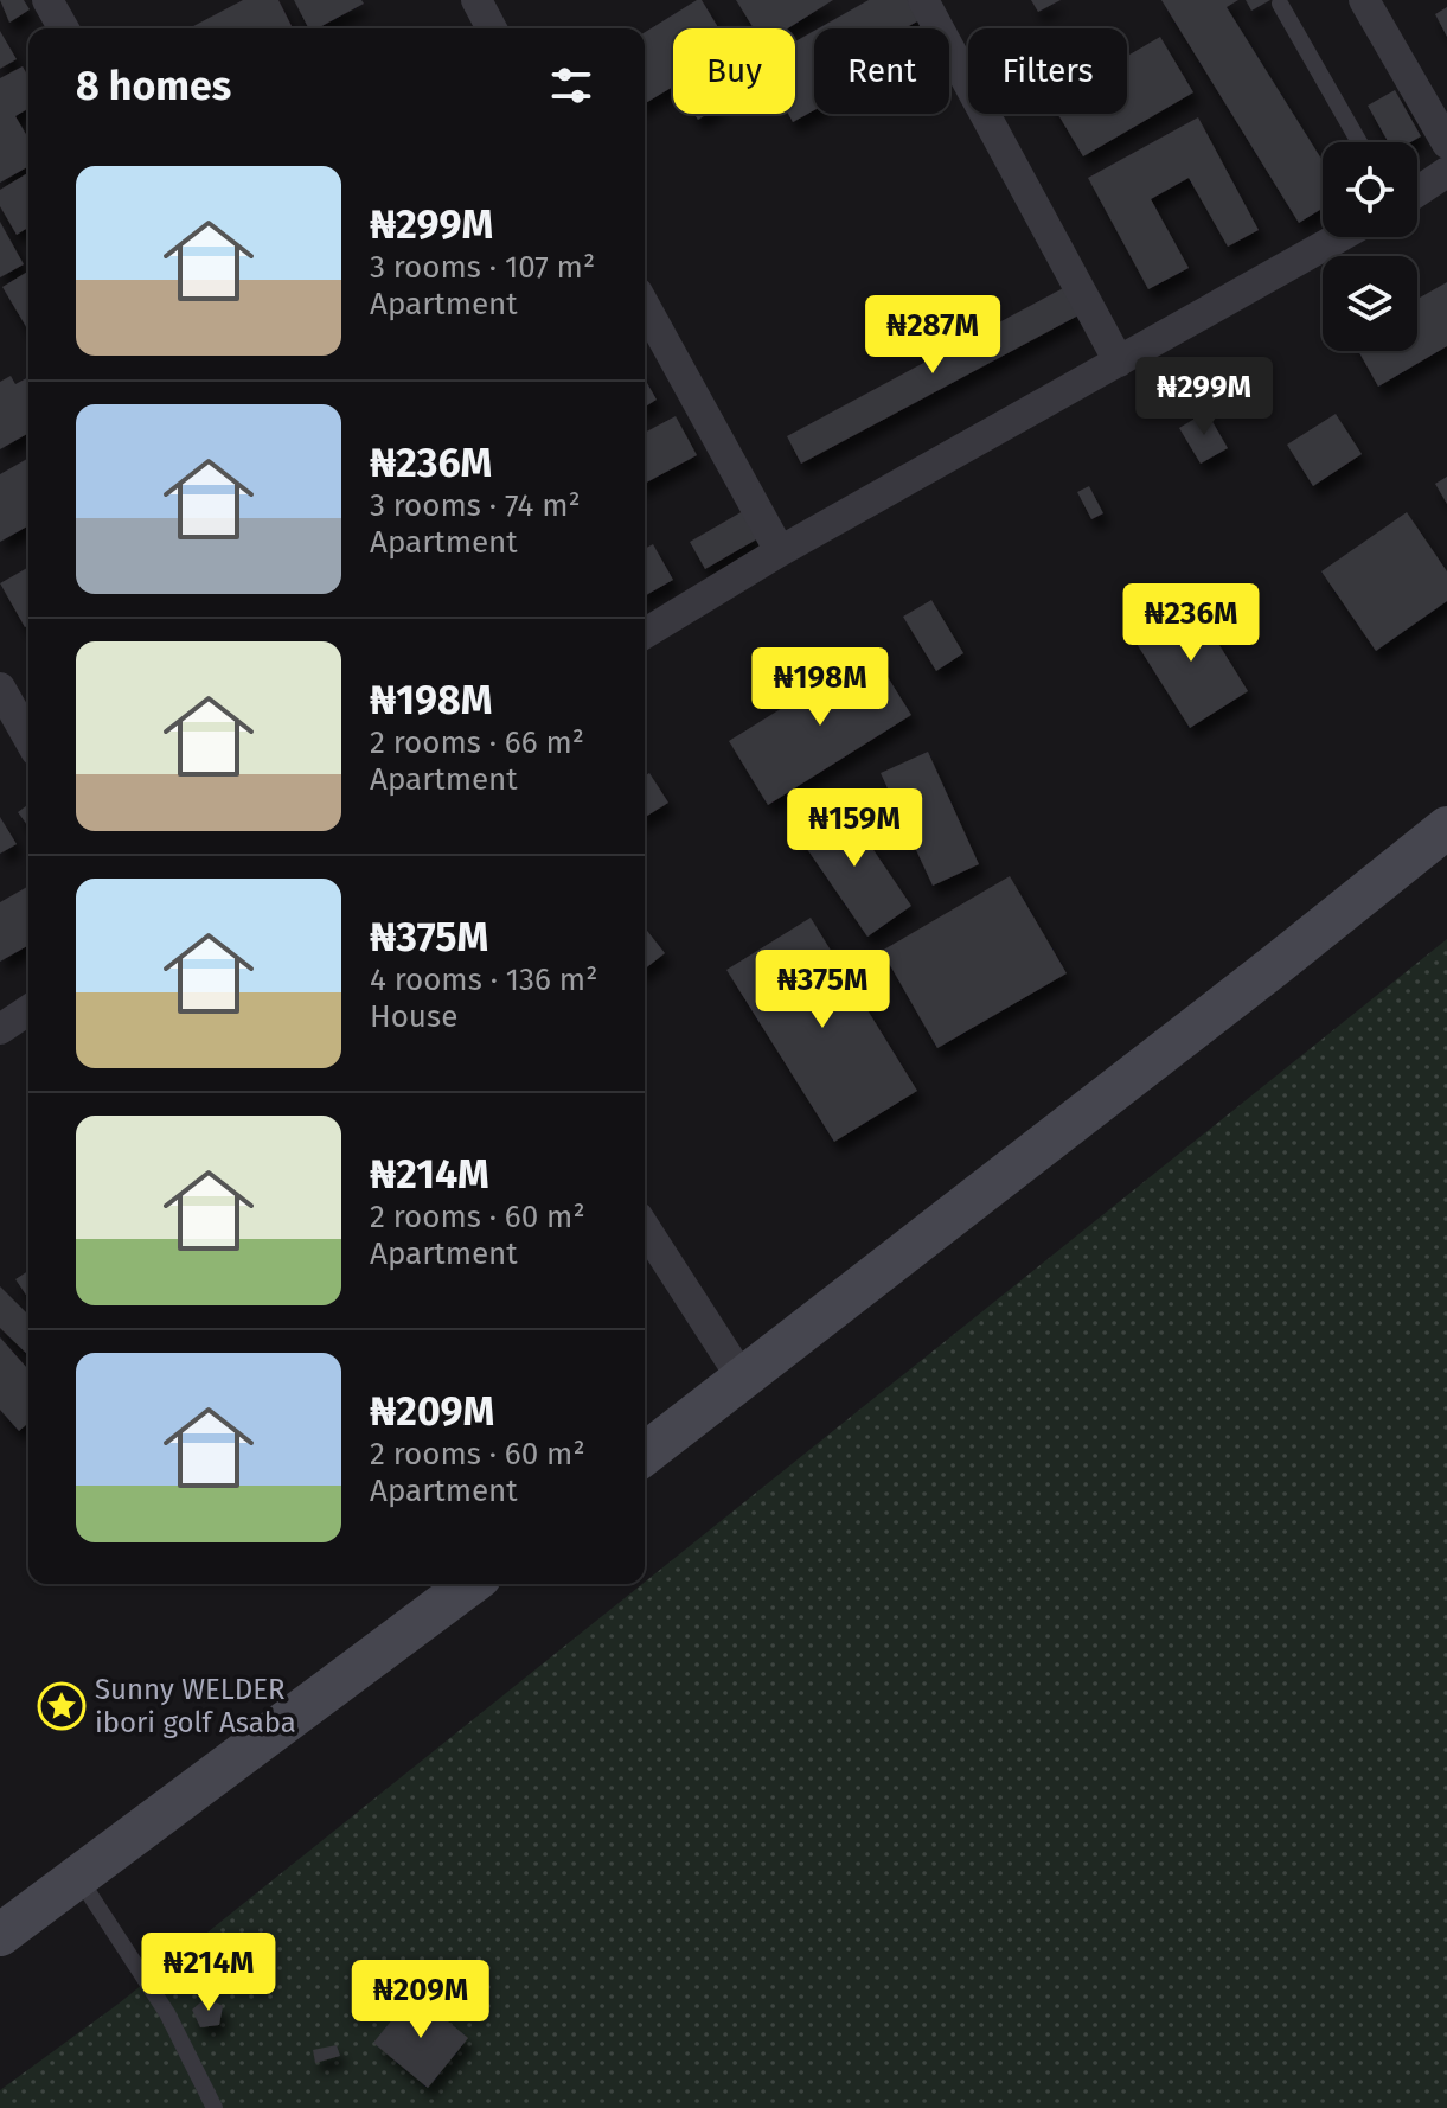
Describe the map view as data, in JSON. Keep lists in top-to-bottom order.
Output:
{
  "places": {
    "place": ["Sunny WELDER ibori golf Asaba"]
  },
  "page": {
    "chip": ["Buy", "Rent", "Filters"],
    "heading": "8 homes",
    "list": [
      {
        "name": "₦299M",
        "note": "3 rooms · 107 m² · Apartment"
      },
      {
        "name": "₦236M",
        "note": "3 rooms · 74 m² · Apartment"
      },
      {
        "name": "₦198M",
        "note": "2 rooms · 66 m² · Apartment"
      },
      {
        "name": "₦375M",
        "note": "4 rooms · 136 m² · House"
      },
      {
        "name": "₦214M",
        "note": "2 rooms · 60 m² · Apartment"
      },
      {
        "name": "₦209M",
        "note": "2 rooms · 60 m² · Apartment"
      }
    ],
    "price": [
      "₦287M",
      "₦299M",
      "₦236M",
      "₦198M",
      "₦159M",
      "₦375M",
      "₦214M",
      "₦209M"
    ]
  }
}
